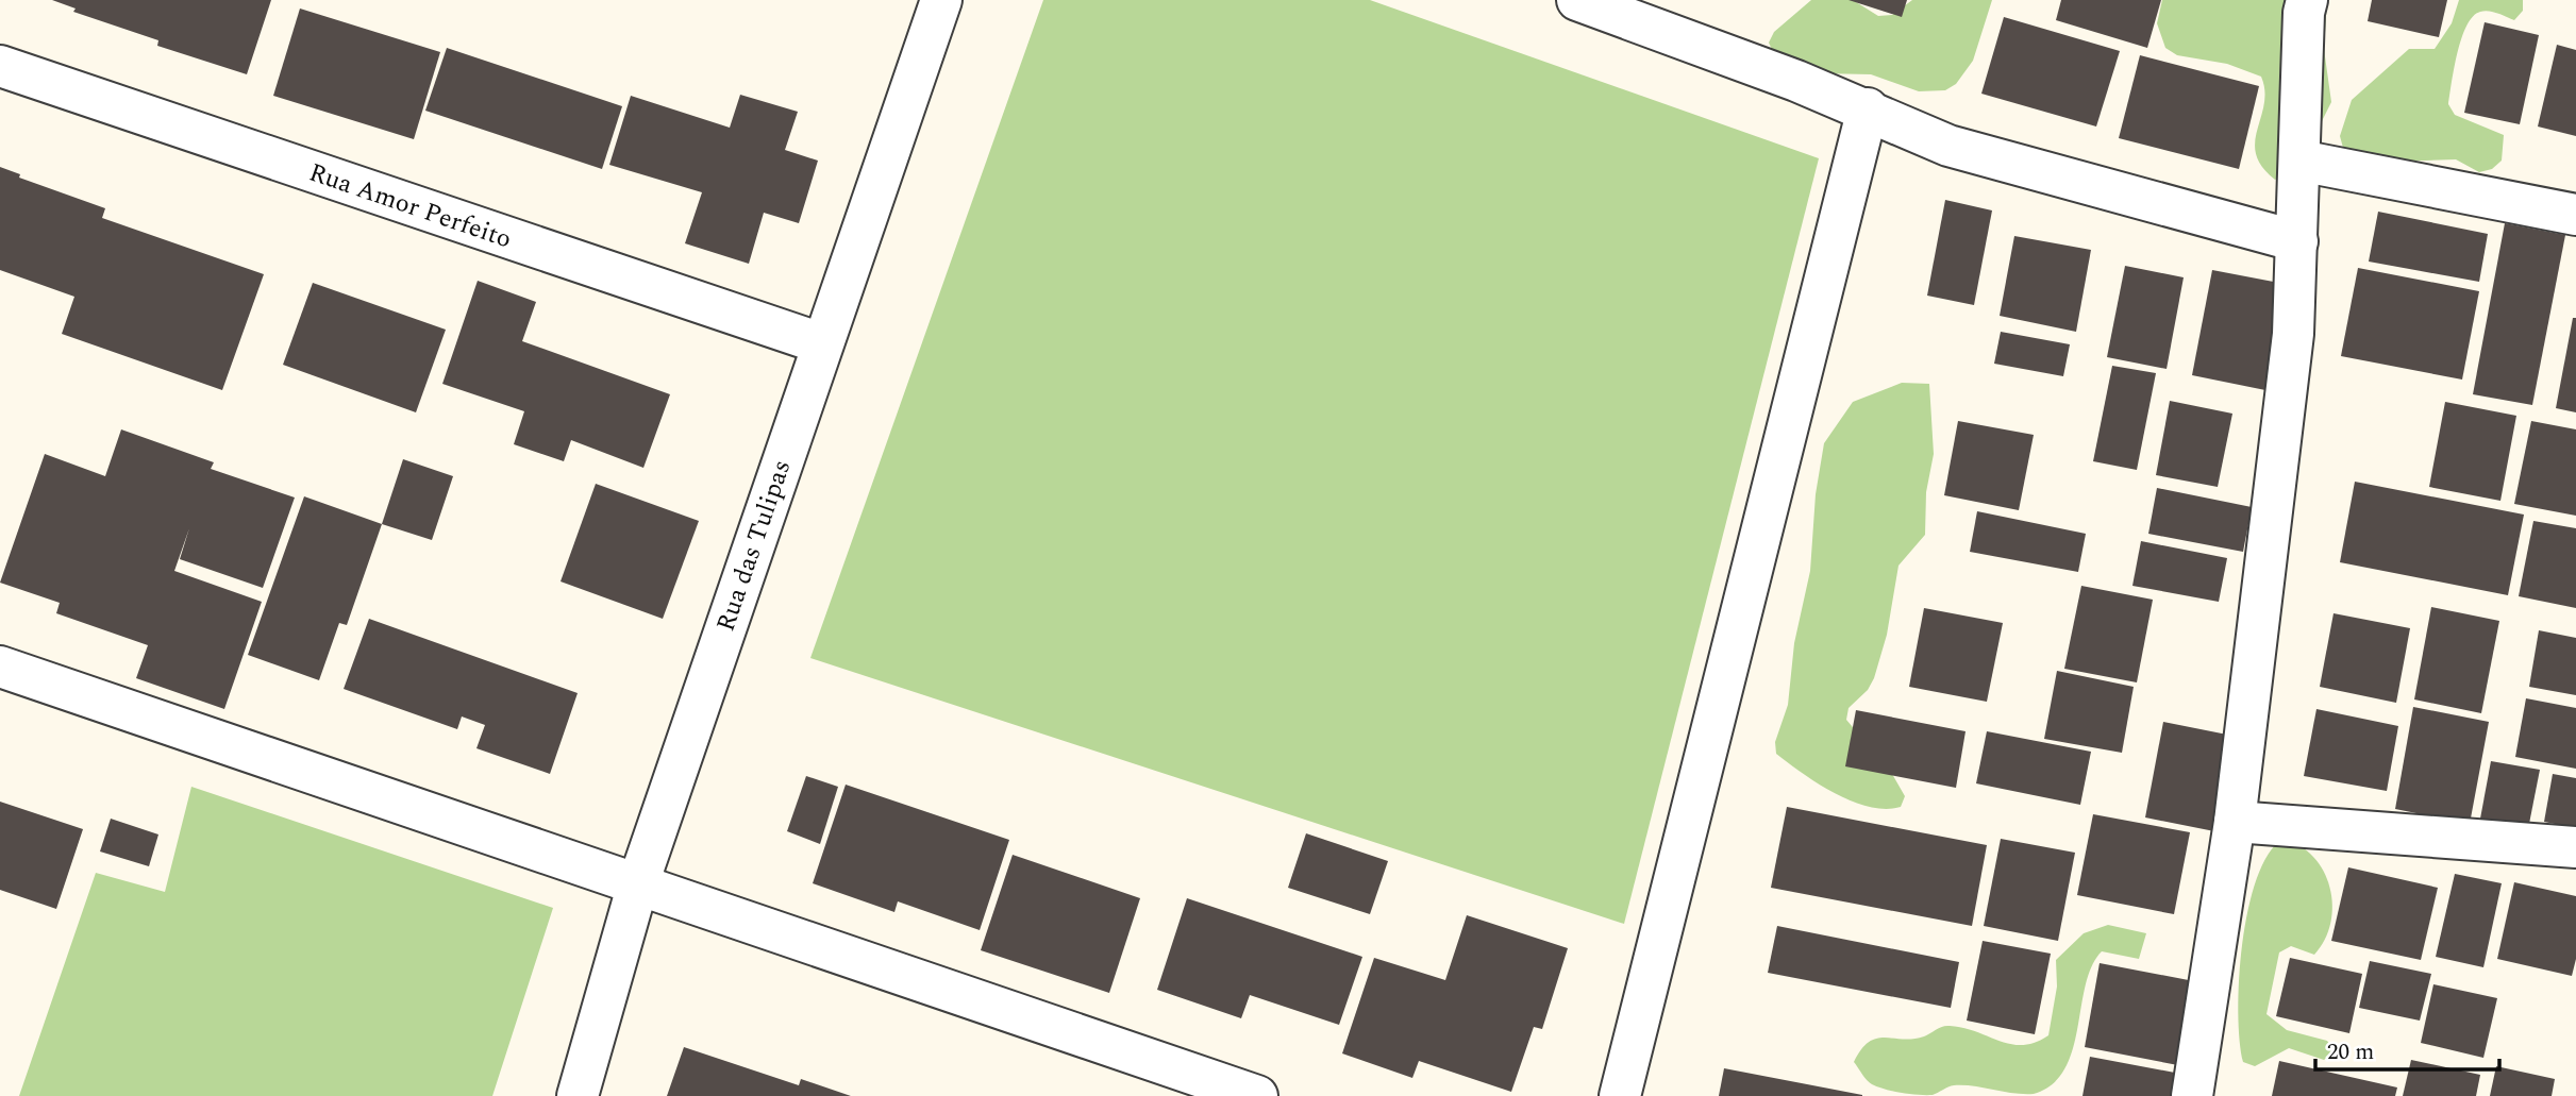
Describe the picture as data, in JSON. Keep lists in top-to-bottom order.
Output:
{
  "streets": {
    "street": ["Rua Amor Perfeito", "Rua das Tulipas"]
  },
  "crossings": [
    ["Rua Amor Perfeito", "Rua das Tulipas"]
  ],
  "scale_bar": "20 m"
}
